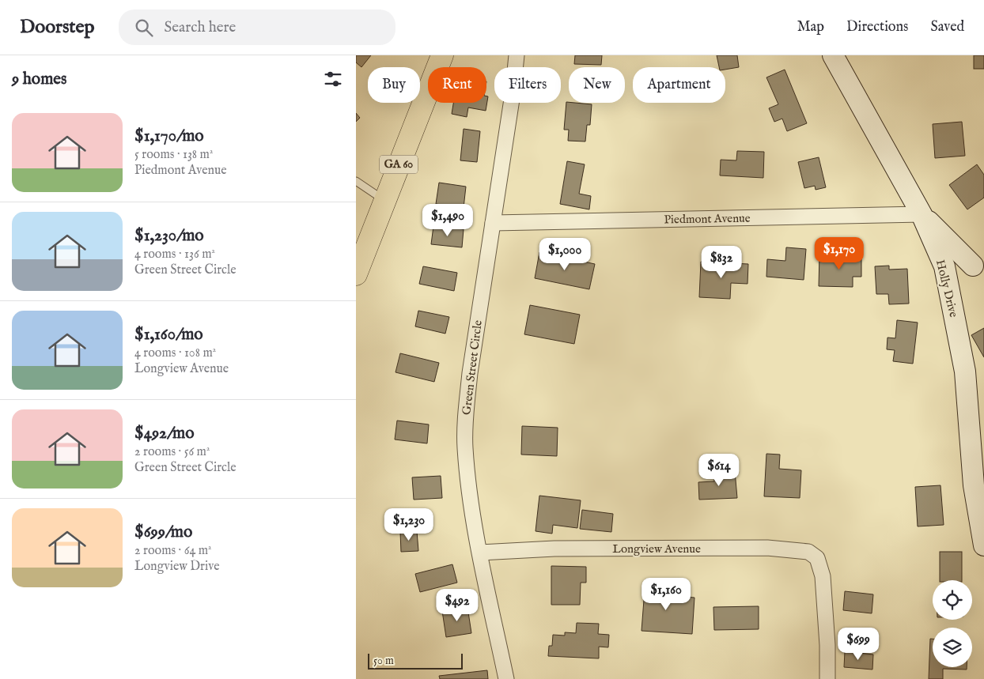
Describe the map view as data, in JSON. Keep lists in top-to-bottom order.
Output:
{
  "streets": {
    "highway": ["GA 60"],
    "street": [
      "Piedmont Avenue",
      "Holly Drive",
      "Green Street Circle",
      "Longview Avenue"
    ]
  },
  "crossings": [
    ["Piedmont Avenue", "Holly Drive"],
    ["Piedmont Avenue", "Green Street Circle"],
    ["Green Street Circle", "Longview Avenue"]
  ],
  "scale_bar": "50 m",
  "page": {
    "header": "Doorstep",
    "search": "Search here",
    "nav": ["Map", "Directions", "Saved"],
    "heading": "9 homes",
    "chip": [
      "Buy",
      "Rent",
      "Filters",
      "New",
      "Apartment"
    ],
    "list": [
      {
        "name": "$1,170/mo",
        "note": "5 rooms · 138 m² · Piedmont Avenue"
      },
      {
        "name": "$1,230/mo",
        "note": "4 rooms · 136 m² · Green Street Circle"
      },
      {
        "name": "$1,160/mo",
        "note": "4 rooms · 108 m² · Longview Avenue"
      },
      {
        "name": "$492/mo",
        "note": "2 rooms · 56 m² · Green Street Circle"
      },
      {
        "name": "$699/mo",
        "note": "2 rooms · 64 m² · Longview Drive"
      }
    ],
    "price": [
      "$1,490",
      "$1,170",
      "$1,000",
      "$832",
      "$614",
      "$1,230",
      "$1,160",
      "$492",
      "$699"
    ],
    "scale": "50 m"
  }
}
